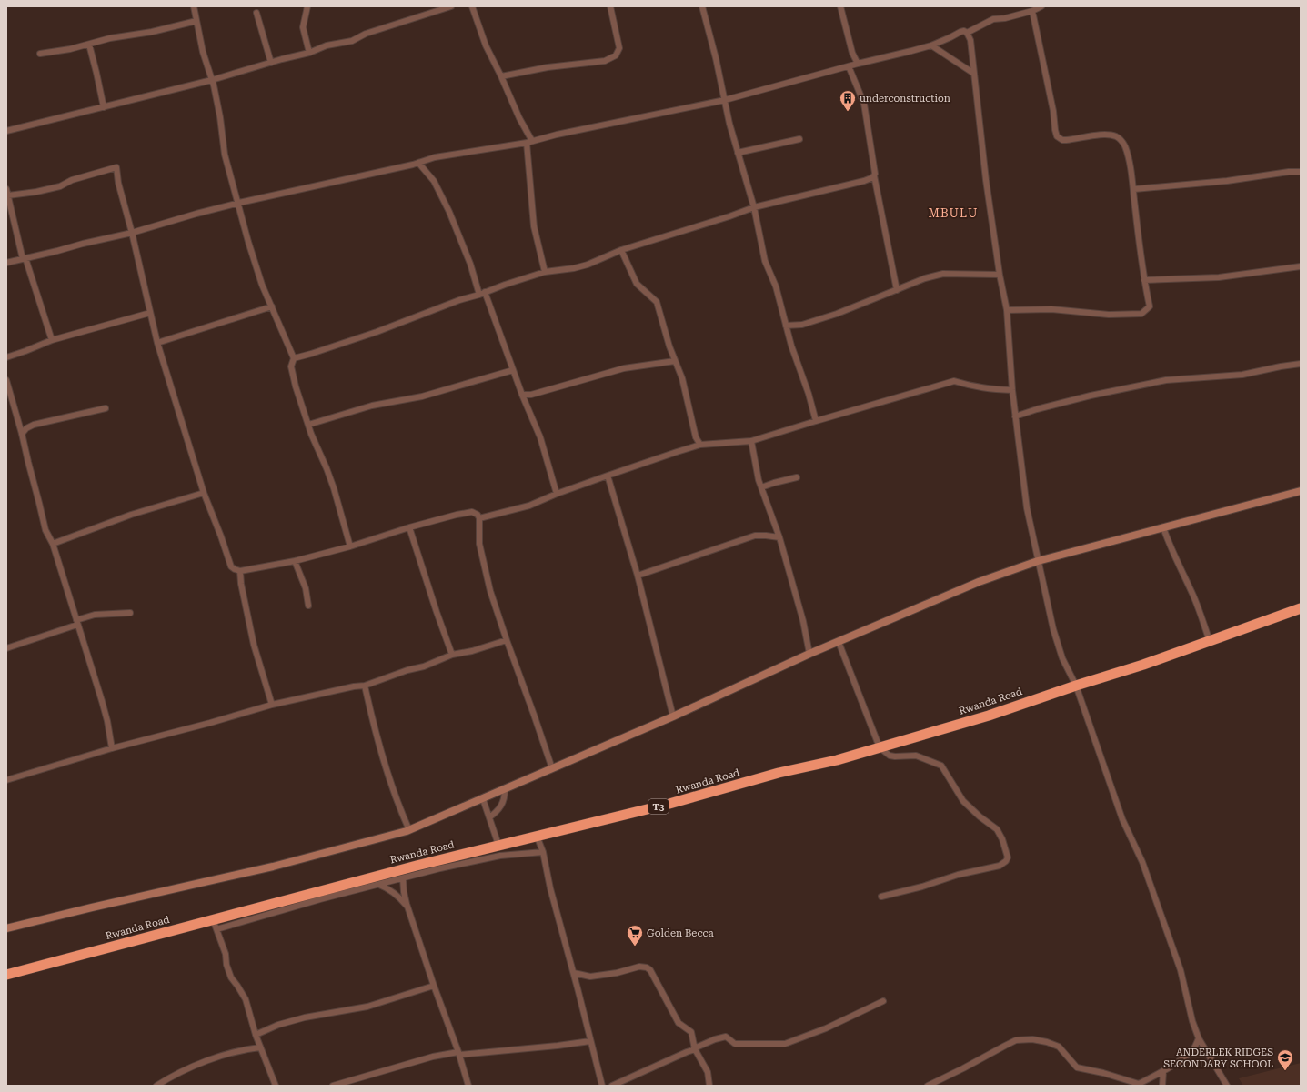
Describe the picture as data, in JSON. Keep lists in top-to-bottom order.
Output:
{
  "streets": {
    "highway": ["Rwanda Road", "T3"]
  },
  "districts": ["MBULU"],
  "places": {
    "building": ["underconstruction"],
    "supermarket": ["Golden Becca"],
    "school or university": ["ANDERLEK RIDGES SECONDARY SCHOOL"]
  }
}
